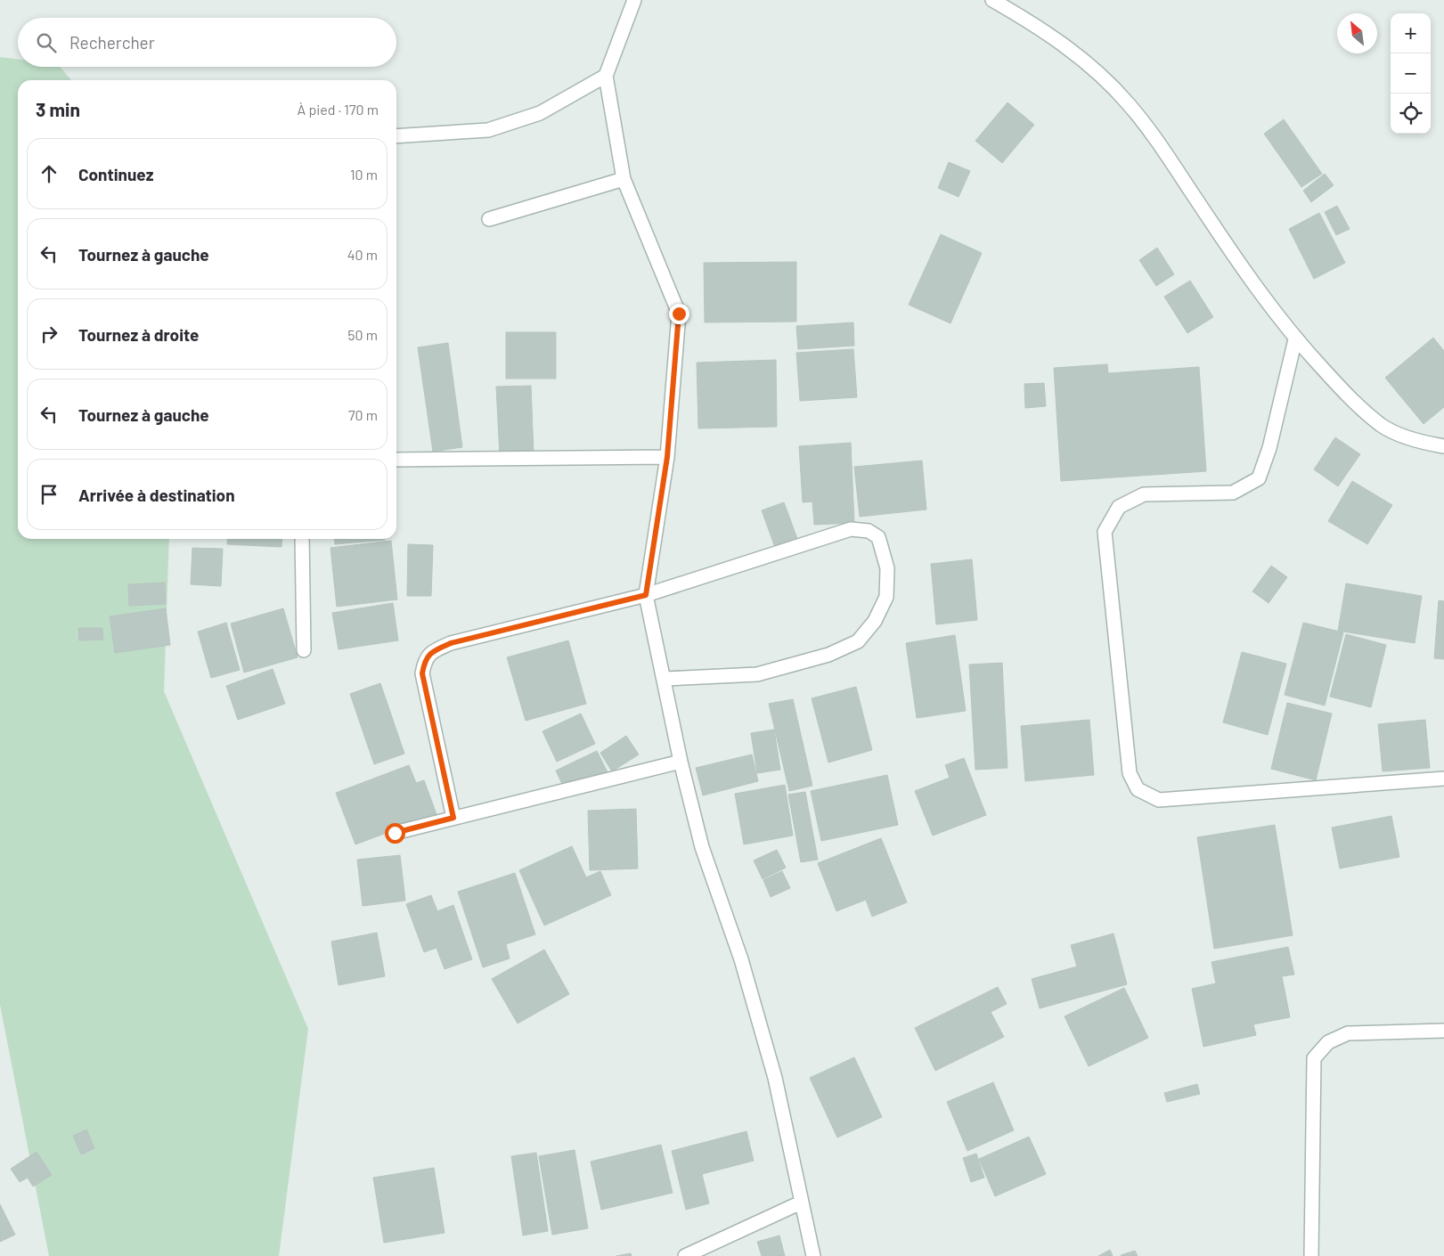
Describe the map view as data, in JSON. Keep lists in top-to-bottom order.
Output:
{
  "north": "top left",
  "page": {
    "map_buttons": ["+", "−"],
    "search": "Rechercher",
    "heading": ["3 min", "À pied · 170 m"],
    "list": [
      ["Continuez", "10 m"],
      ["Tournez à gauche", "40 m"],
      ["Tournez à droite", "50 m"],
      ["Tournez à gauche", "70 m"],
      "Arrivée à destination"
    ]
  }
}
